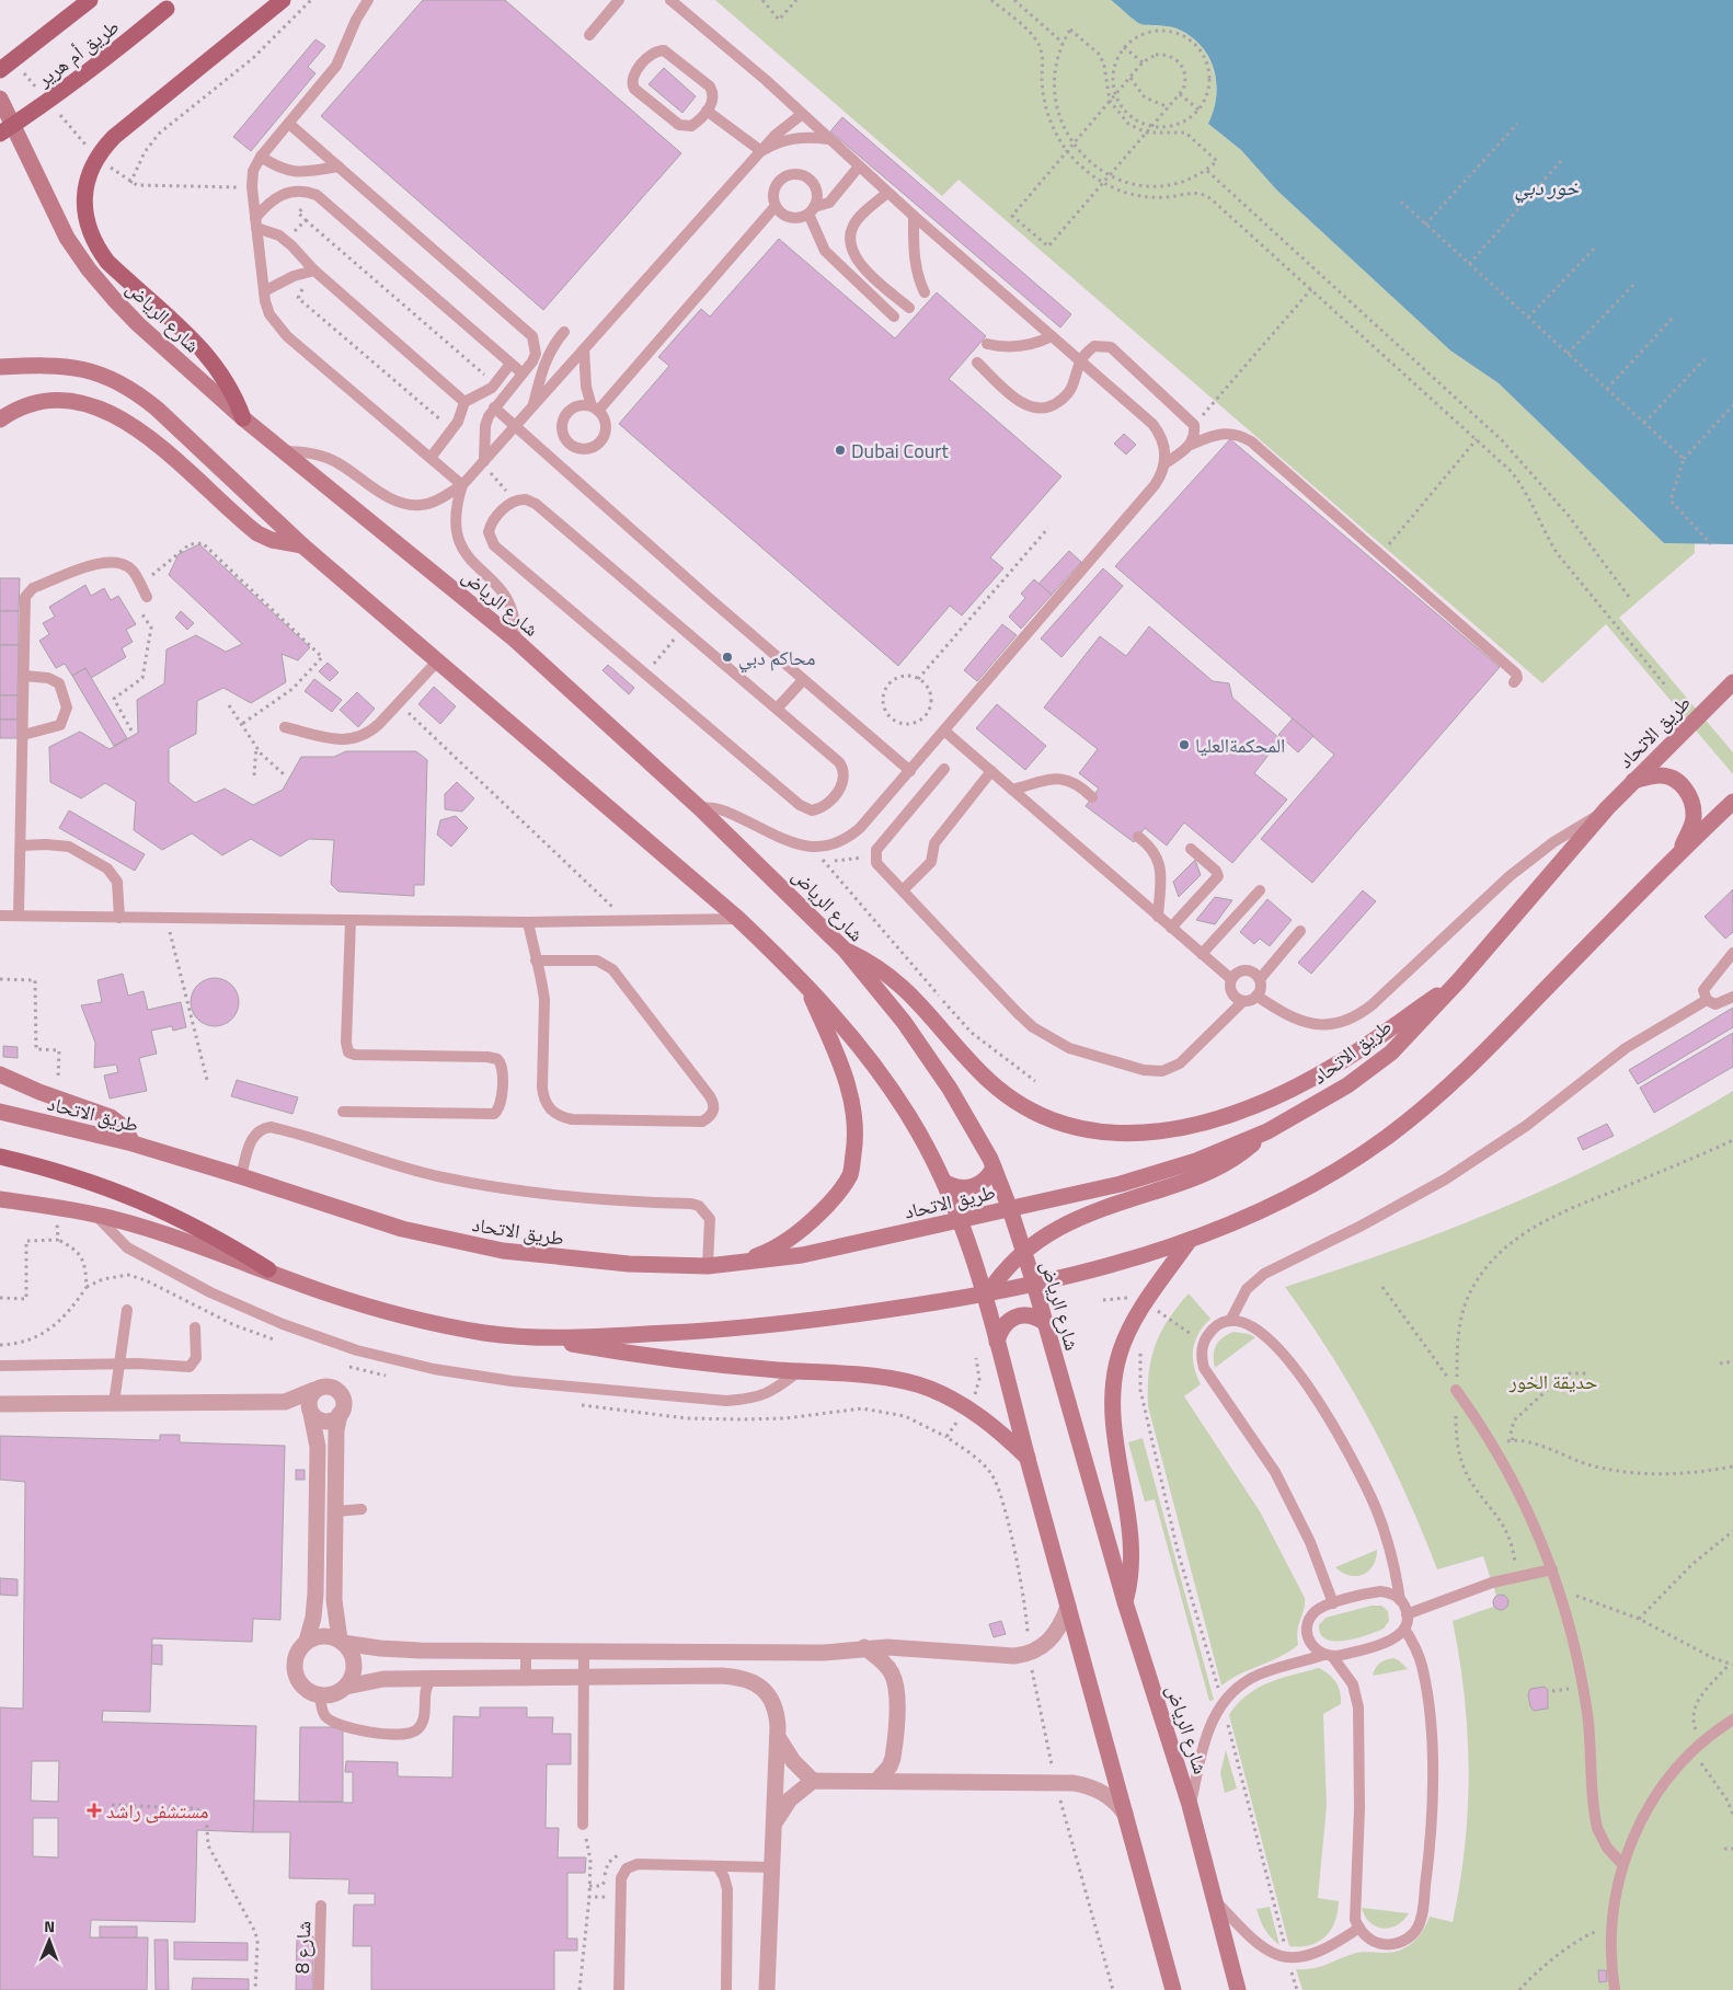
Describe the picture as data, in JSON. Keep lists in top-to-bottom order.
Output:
{
  "streets": {
    "main road": ["طريق أم هرير", "شارع الرياض", "طريق الاتحاد"],
    "lane": ["شارع 8"]
  },
  "crossings": [
    ["شارع الرياض", "طريق الاتحاد"]
  ],
  "water": ["خور دبي"],
  "parks": ["حديقة الخور"],
  "places": {
    "other": ["Dubai Court", "محاكم دبي", "المحكمةالعليا"],
    "health": ["مستشفى راشد"]
  },
  "north": "top"
}
